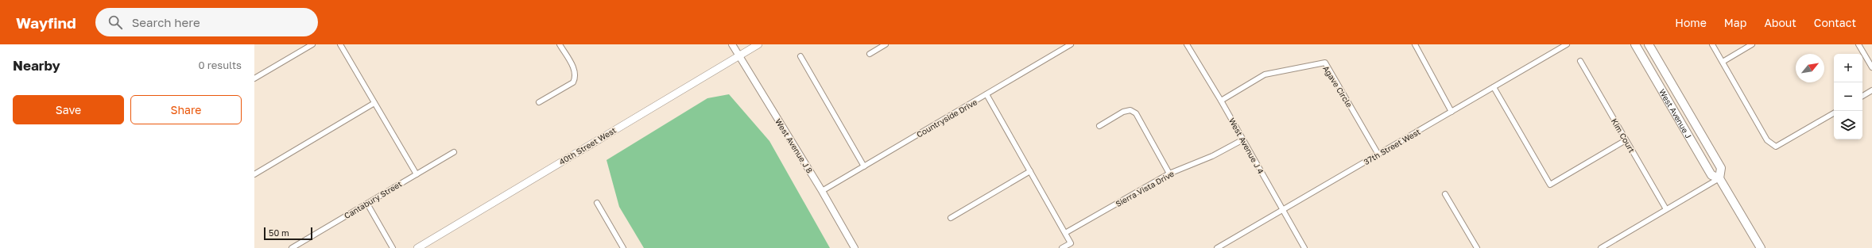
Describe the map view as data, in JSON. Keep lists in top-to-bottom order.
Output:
{
  "streets": {
    "main road": ["West Avenue J", "40th Street West"],
    "street": [
      "Agave Circle",
      "Countryside Drive",
      "Kim Court",
      "West Avenue J 8",
      "West Avenue J 4",
      "37th Street West",
      "Sierra Vista Drive",
      "Cantabury Street"
    ]
  },
  "crossings": [
    ["Agave Circle", "West Avenue J 4"],
    ["Agave Circle", "37th Street West"],
    ["Countryside Drive", "West Avenue J 8"],
    ["40th Street West", "West Avenue J 8"],
    ["West Avenue J 4", "37th Street West"],
    ["West Avenue J 4", "Sierra Vista Drive"]
  ],
  "scale_bar": "50 m",
  "north": "top right",
  "page": {
    "header": "Wayfind",
    "search": "Search here",
    "nav": [
      "Home",
      "Map",
      "About",
      "Contact"
    ],
    "heading": ["Nearby", "0 results"],
    "map_buttons": ["+", "−"],
    "buttons": ["Save", "Share"],
    "scale": "50 m"
  }
}
